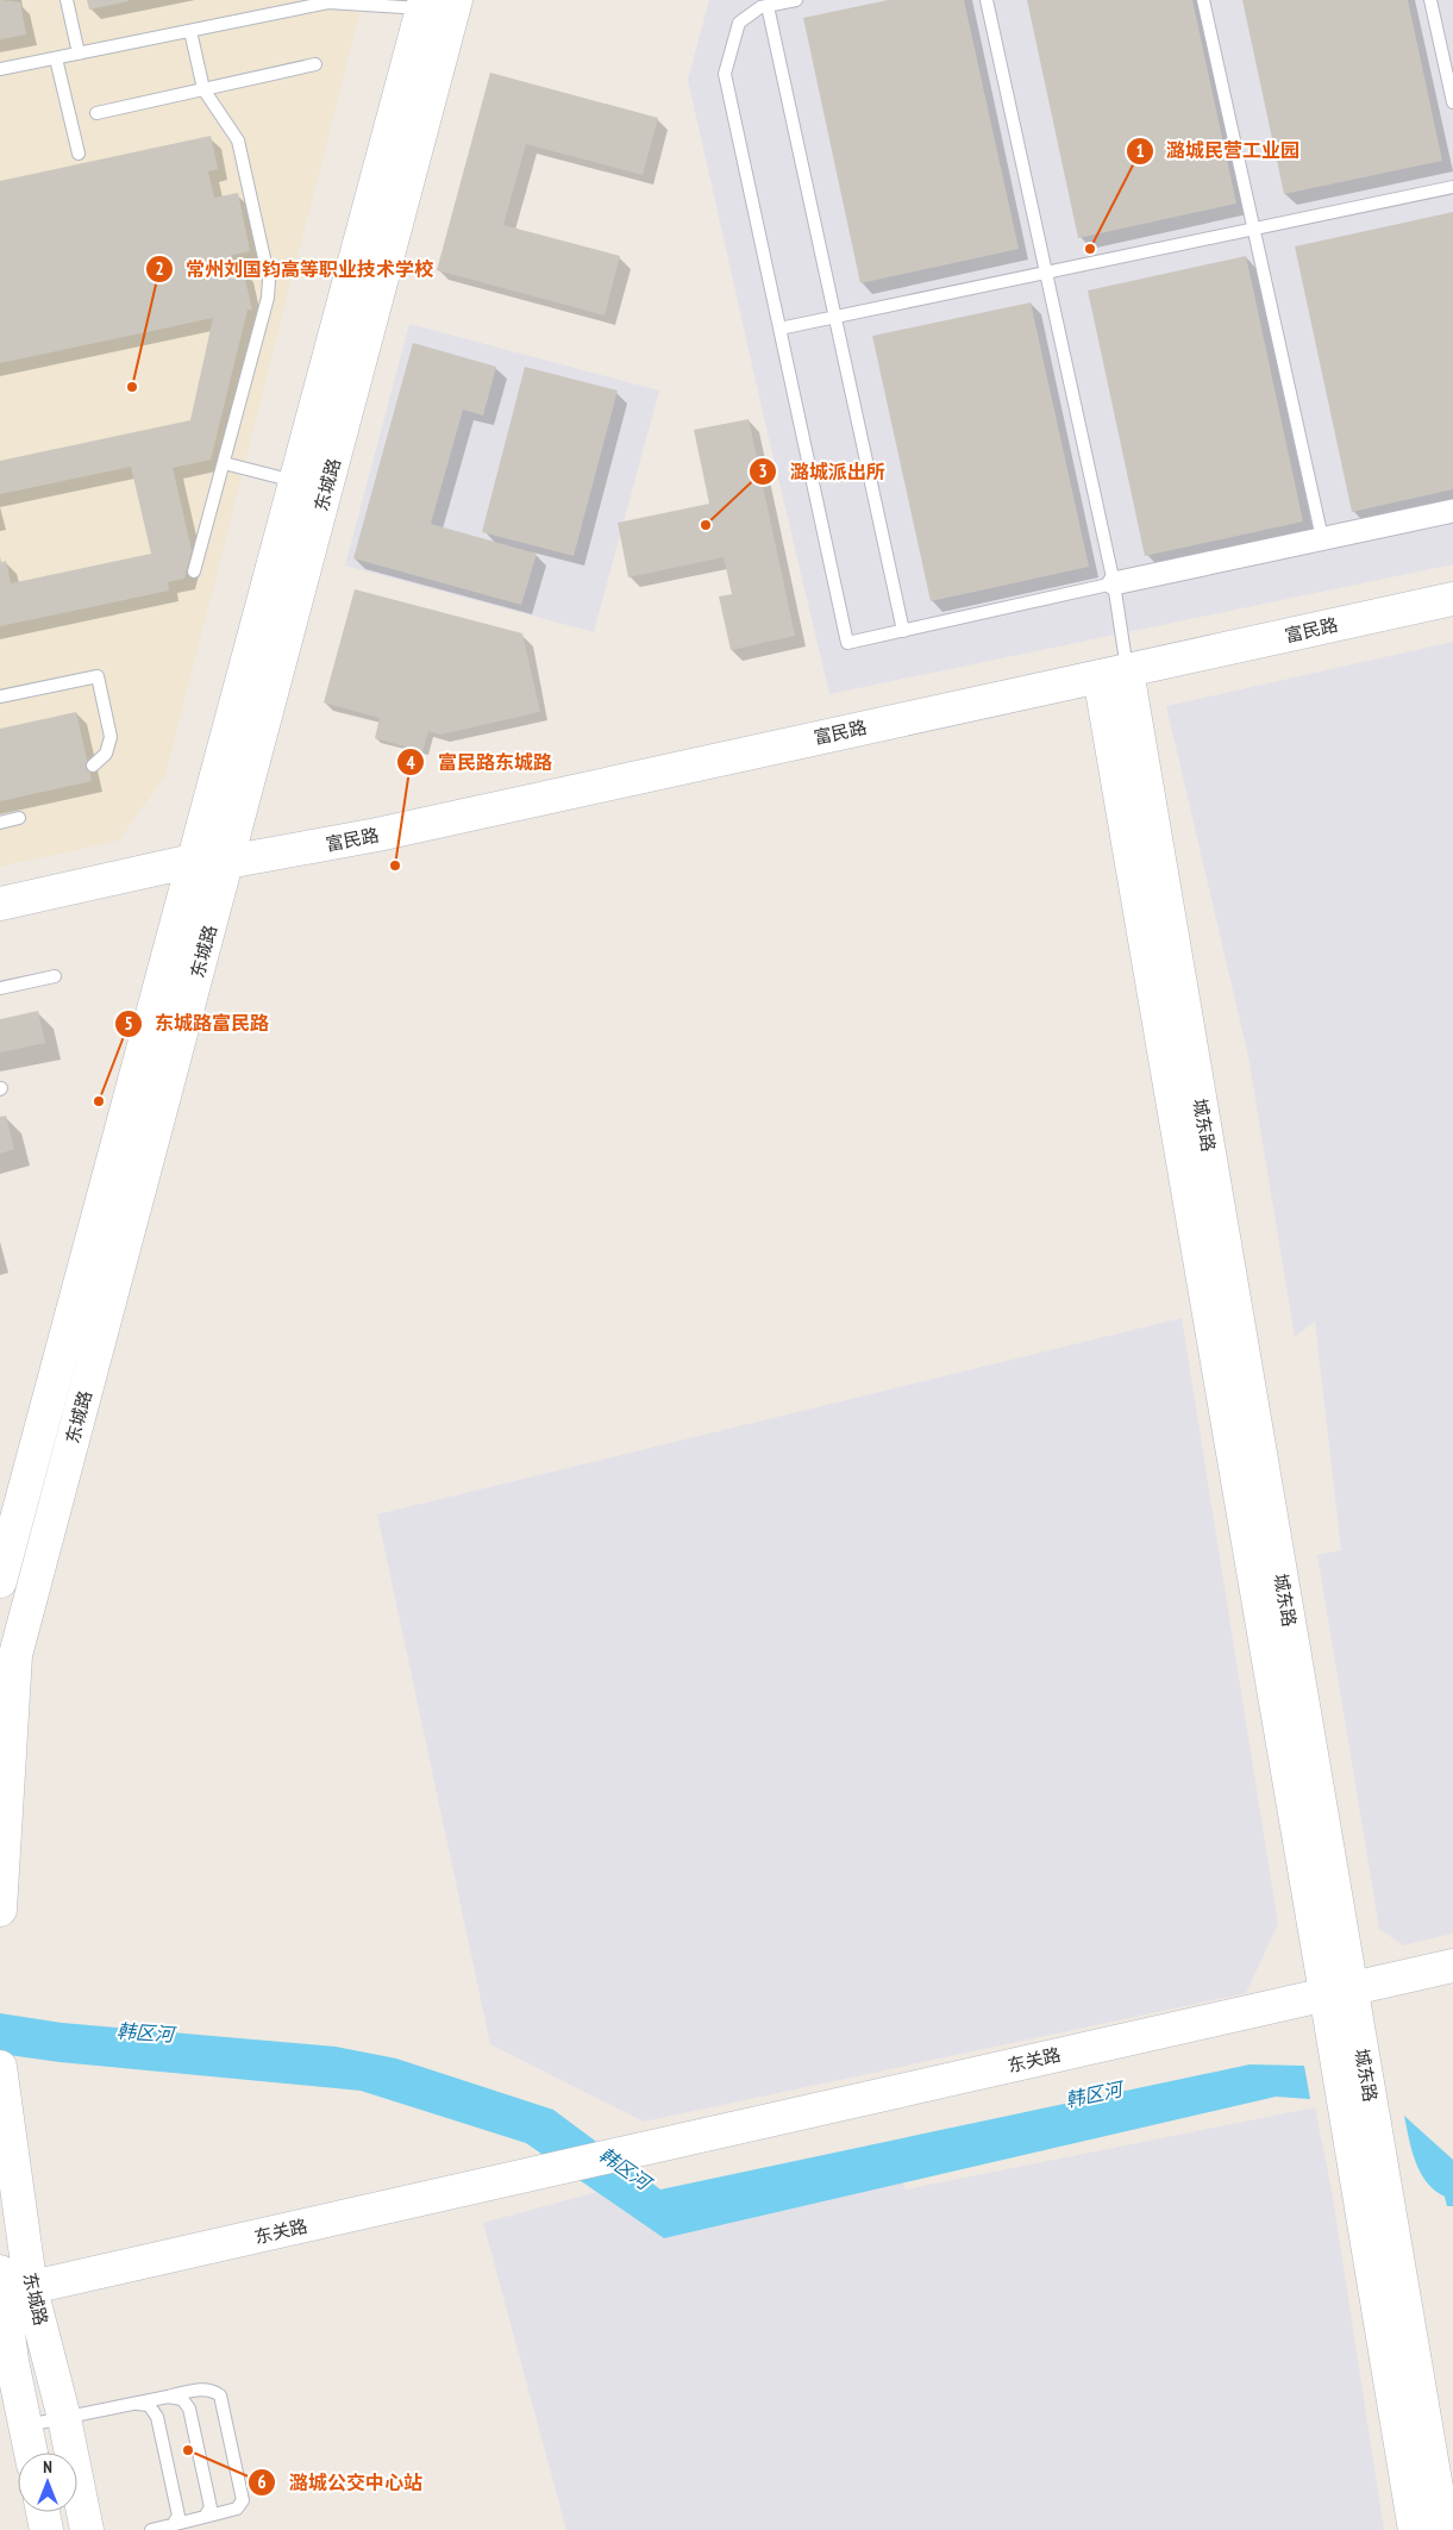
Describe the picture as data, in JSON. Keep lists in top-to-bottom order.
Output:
{
  "streets": {
    "street": [
      "东城路",
      "富民路",
      "城东路",
      "东关路"
    ]
  },
  "crossings": [
    ["东城路", "富民路"],
    ["东城路", "东关路"],
    ["富民路", "城东路"],
    ["城东路", "东关路"]
  ],
  "water": ["韩区河"],
  "places": [
    "潞城民营工业园",
    "常州刘国钧高等职业技术学校",
    "潞城派出所",
    "富民路东城路",
    "东城路富民路",
    "潞城公交中心站"
  ],
  "north": "top"
}
